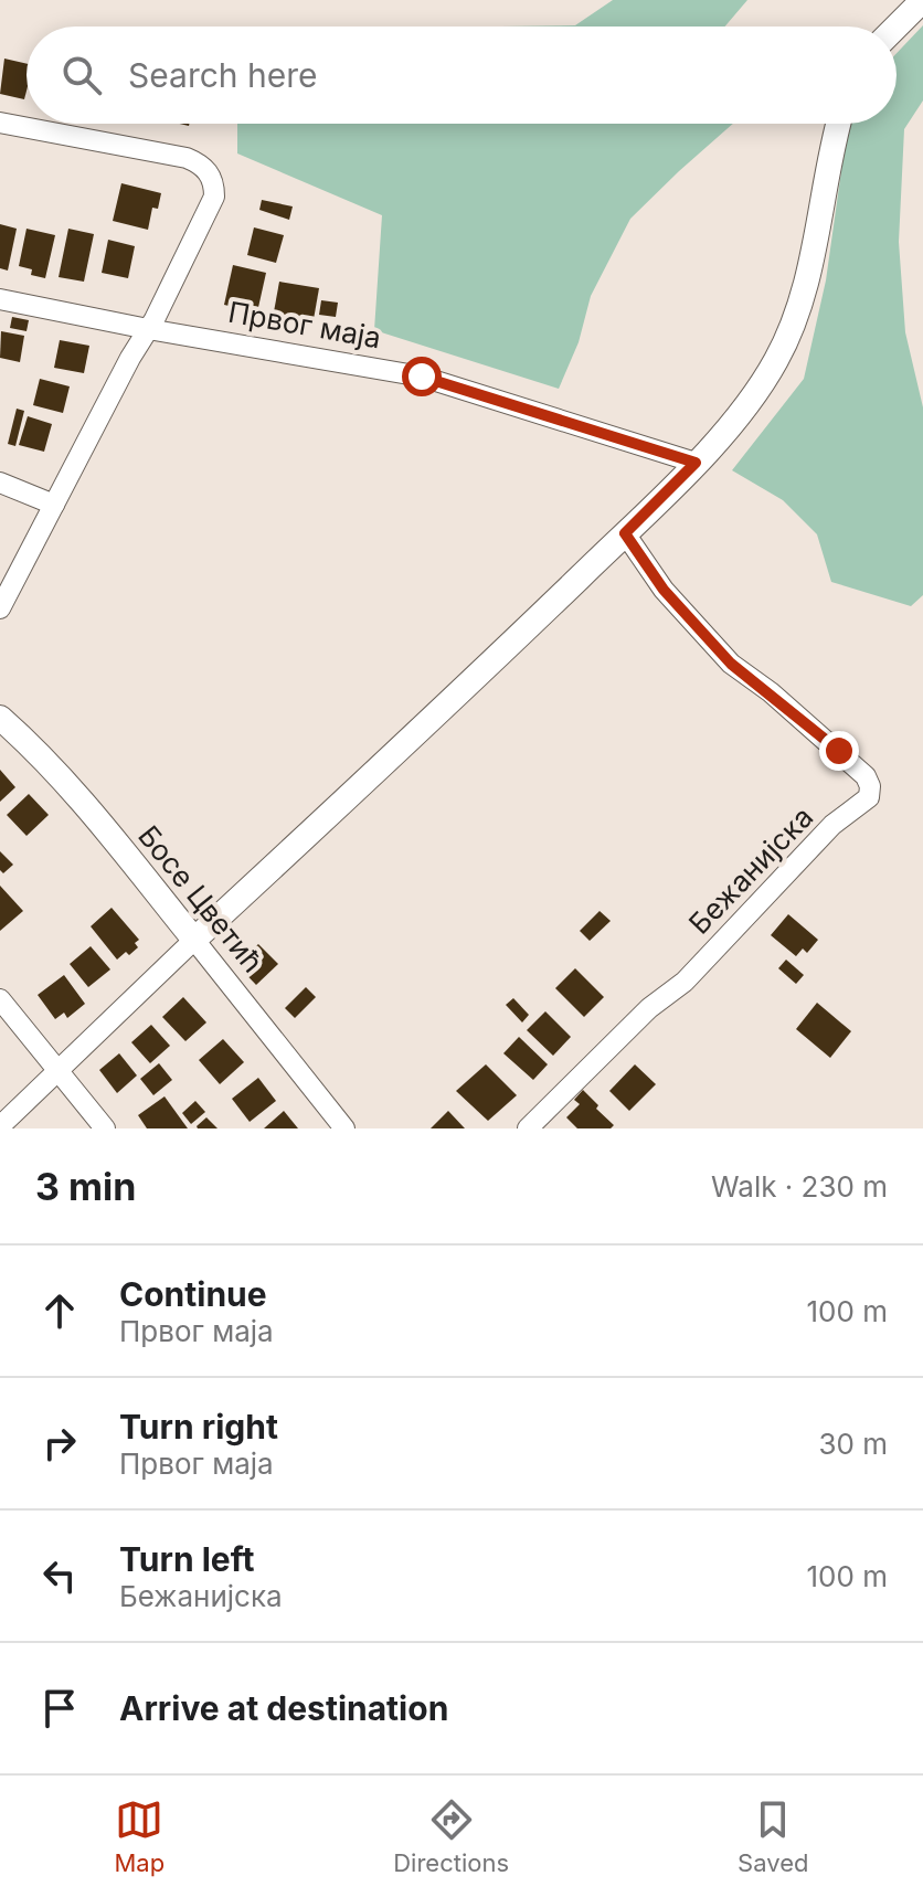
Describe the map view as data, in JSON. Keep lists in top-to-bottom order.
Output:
{
  "streets": {
    "street": ["Првог маја", "Бежанијска", "Босе Цветић"]
  },
  "page": {
    "search": "Search here",
    "heading": ["3 min", "Walk · 230 m"],
    "list": [
      ["Continue", "Првог маја", "100 m"],
      ["Turn right", "Првог маја", "30 m"],
      ["Turn left", "Бежанијска", "100 m"],
      "Arrive at destination"
    ],
    "nav": ["Map", "Directions", "Saved"]
  }
}
